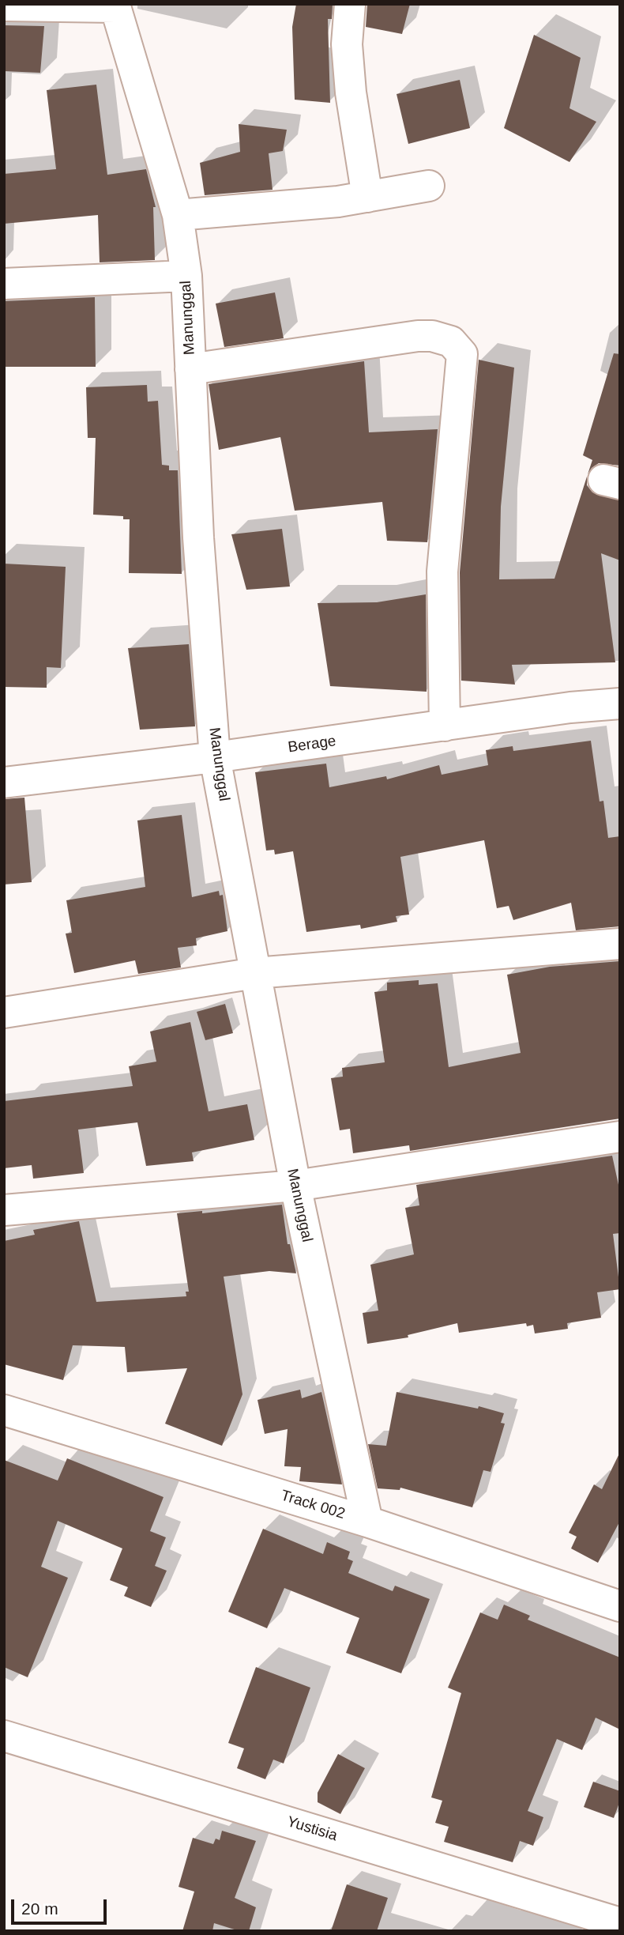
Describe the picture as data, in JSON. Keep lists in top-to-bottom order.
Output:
{
  "streets": {
    "street": [
      "Manunggal",
      "Berage",
      "Track 002",
      "Yustisia"
    ]
  },
  "crossings": [
    ["Manunggal", "Berage"],
    ["Manunggal", "Track 002"]
  ],
  "scale_bar": "20 m"
}
